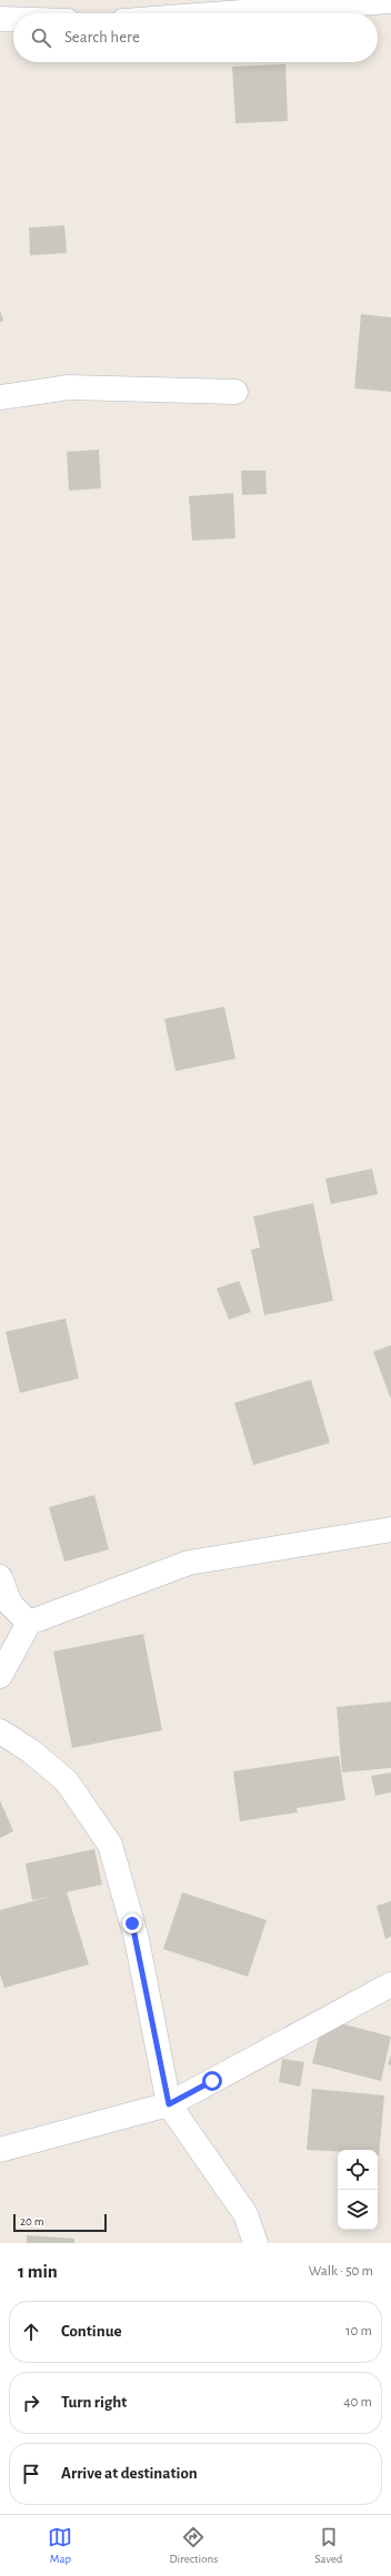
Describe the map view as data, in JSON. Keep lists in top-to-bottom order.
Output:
{
  "scale_bar": "20 m",
  "page": {
    "search": "Search here",
    "scale": "20 m",
    "heading": ["1 min", "Walk · 50 m"],
    "list": [
      ["Continue", "10 m"],
      ["Turn right", "40 m"],
      "Arrive at destination"
    ],
    "nav": ["Map", "Directions", "Saved"]
  }
}
